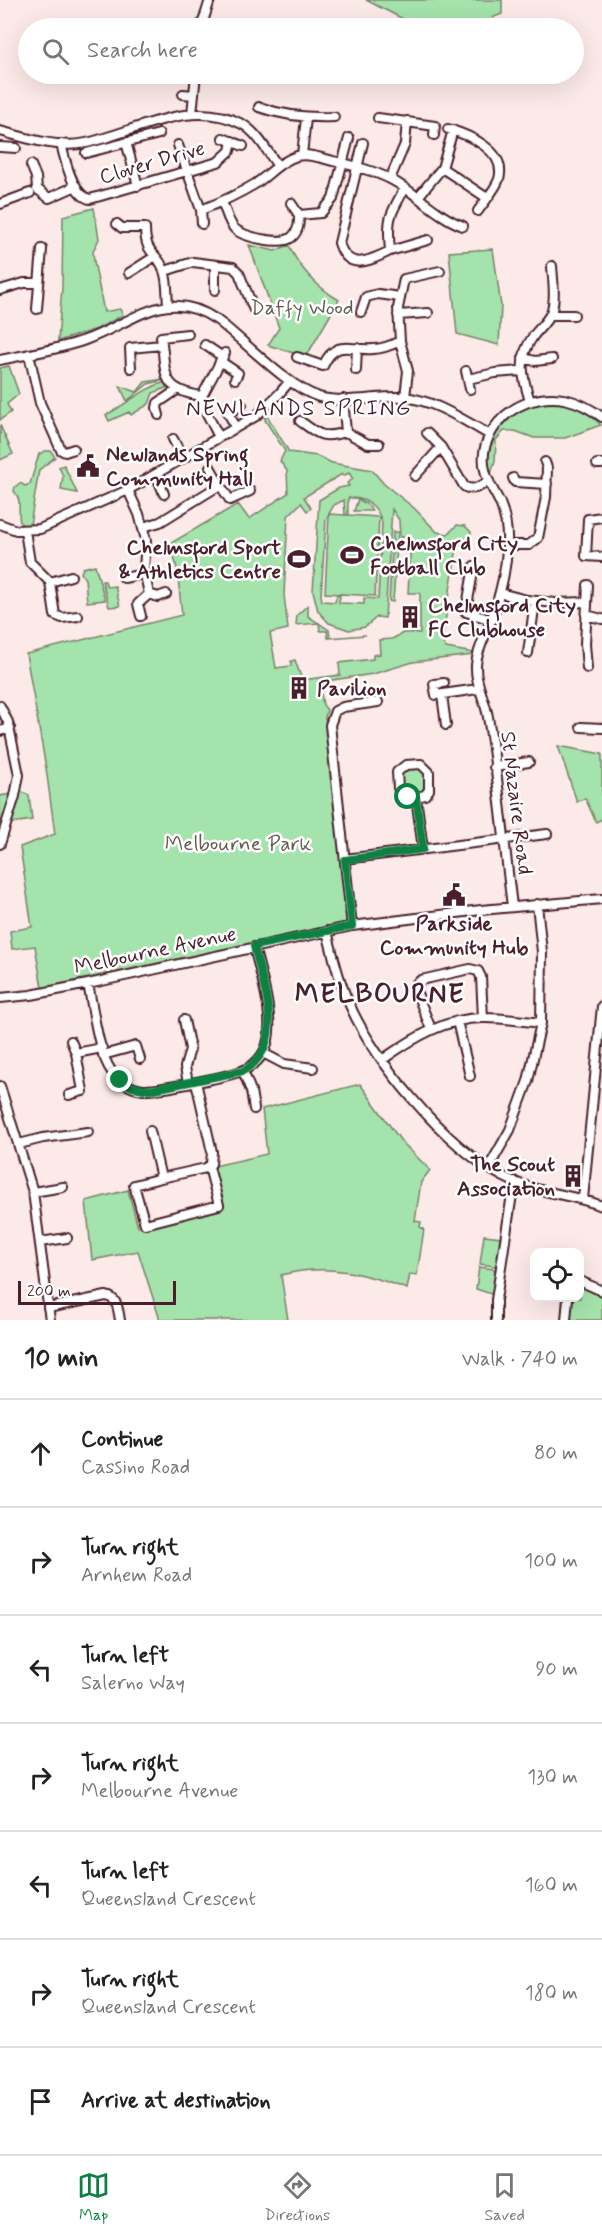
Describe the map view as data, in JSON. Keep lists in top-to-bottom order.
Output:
{
  "streets": {
    "street": ["Clover Drive", "St Nazaire Road", "Melbourne Avenue"]
  },
  "crossings": [
    ["St Nazaire Road", "Melbourne Avenue"]
  ],
  "districts": ["NEWLANDS SPRING", "MELBOURNE"],
  "parks": ["Daffy Wood", "Melbourne Park"],
  "places": {
    "public building": ["Newlands Spring Community Hall", "Parkside Community Hub"],
    "sports": ["Chelmsford City Football Club", "Chelmsford Sport & Athletics Centre"],
    "building": ["Chelmsford City FC Clubhouse", "Pavilion", "The Scout Association"]
  },
  "scale_bar": "200 m",
  "page": {
    "search": "Search here",
    "scale": "200 m",
    "heading": ["10 min", "Walk · 740 m"],
    "list": [
      ["Continue", "Cassino Road", "80 m"],
      ["Turn right", "Arnhem Road", "100 m"],
      ["Turn left", "Salerno Way", "90 m"],
      ["Turn right", "Melbourne Avenue", "130 m"],
      ["Turn left", "Queensland Crescent", "160 m"],
      ["Turn right", "Queensland Crescent", "180 m"],
      "Arrive at destination"
    ],
    "nav": ["Map", "Directions", "Saved"]
  }
}
